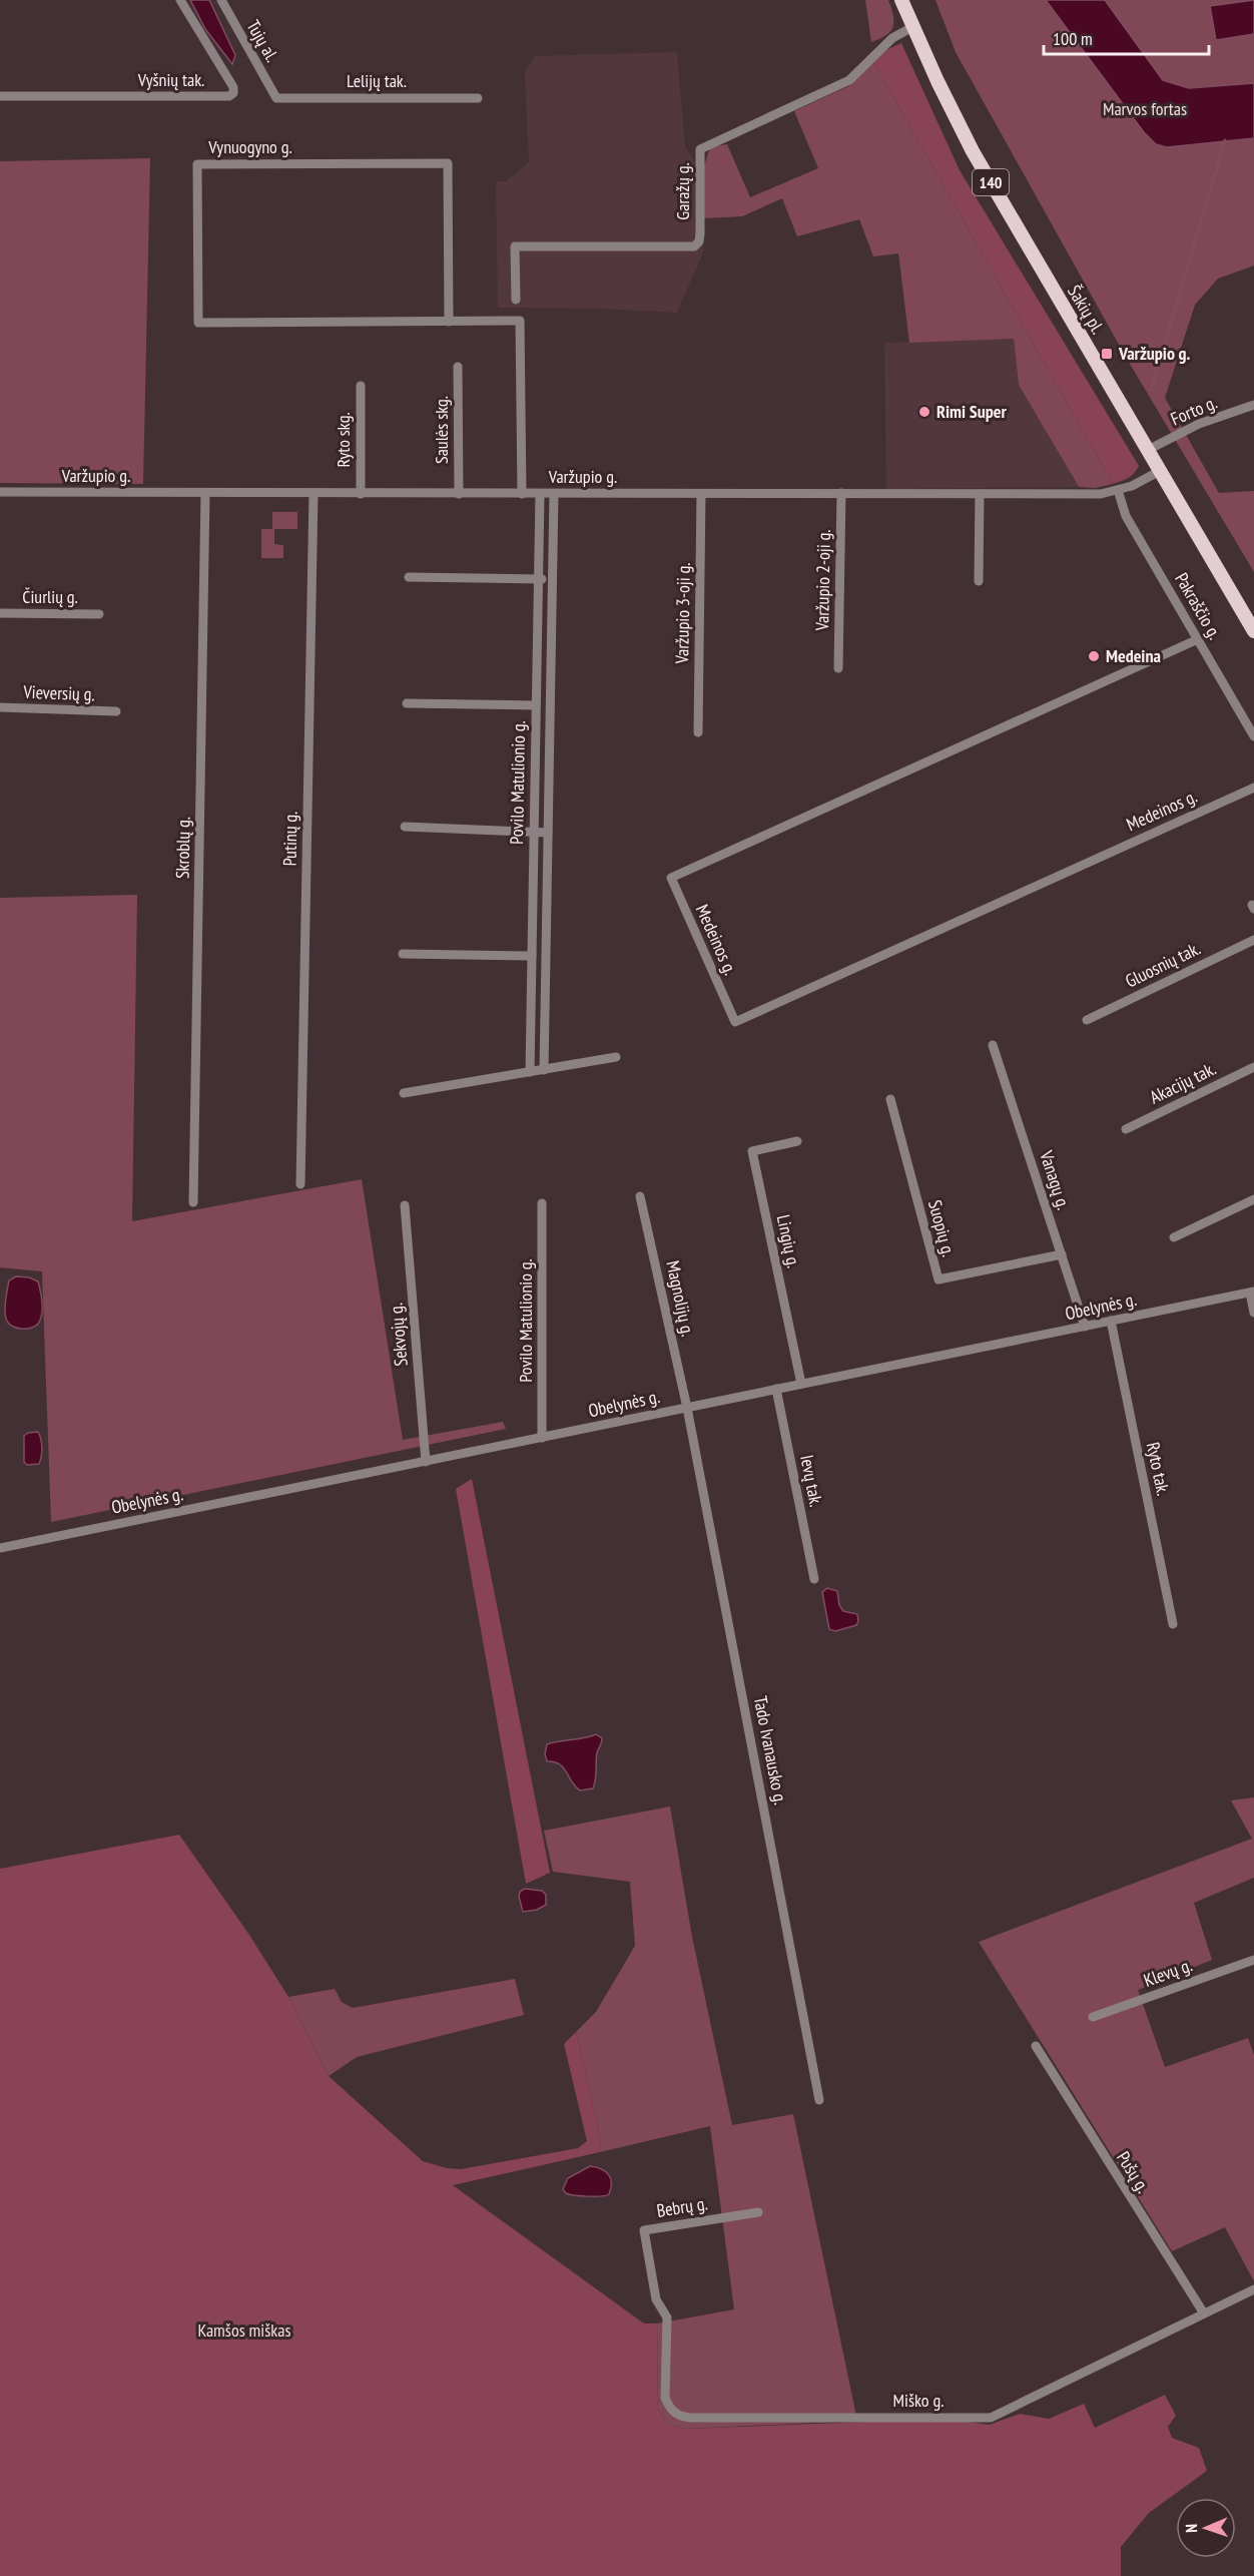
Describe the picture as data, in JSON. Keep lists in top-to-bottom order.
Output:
{
  "streets": {
    "main road": ["140", "Šakių pl."],
    "street": [
      "Tujų al.",
      "Vyšnių tak.",
      "Lelijų tak.",
      "Vynuogyno g.",
      "Garažų g.",
      "Forto g.",
      "Saulės skg.",
      "Ryto skg.",
      "Varžupio g.",
      "Varžupio 2-oji g.",
      "Čiurlių g.",
      "Pakraščio g.",
      "Varžupio 3-oji g.",
      "Vieversių g.",
      "Povilo Matulionio g.",
      "Medeinos g.",
      "Putinų g.",
      "Skroblų g.",
      "Gluosnių tak.",
      "Akacijų tak.",
      "Vanagų g.",
      "Suopių g.",
      "Lingių g.",
      "Magnolijų g.",
      "Obelynės g.",
      "Sekvojų g.",
      "Ryto tak.",
      "Ievų tak.",
      "Tado Ivanausko g.",
      "Klevų g.",
      "Pušų g.",
      "Bebrų g.",
      "Miško g."
    ]
  },
  "crossings": [
    ["Tujų al.", "Lelijų tak."],
    ["Vynuogyno g.", "Varžupio g."],
    ["Garažų g.", "Šakių pl."],
    ["Šakių pl.", "Forto g."],
    ["Šakių pl.", "Varžupio g."],
    ["Saulės skg.", "Varžupio g."],
    ["Ryto skg.", "Varžupio g."],
    ["Varžupio g.", "Varžupio 2-oji g."],
    ["Varžupio g.", "Pakraščio g."],
    ["Varžupio g.", "Varžupio 3-oji g."],
    ["Varžupio g.", "Povilo Matulionio g."],
    ["Varžupio g.", "Putinų g."],
    ["Varžupio g.", "Skroblų g."],
    ["Pakraščio g.", "Medeinos g."],
    ["Povilo Matulionio g.", "Obelynės g."],
    ["Vanagų g.", "Suopių g."],
    ["Vanagų g.", "Obelynės g."],
    ["Lingių g.", "Obelynės g."],
    ["Magnolijų g.", "Obelynės g."],
    ["Magnolijų g.", "Tado Ivanausko g."],
    ["Obelynės g.", "Sekvojų g."],
    ["Obelynės g.", "Ryto tak."],
    ["Obelynės g.", "Ievų tak."],
    ["Obelynės g.", "Tado Ivanausko g."],
    ["Pušų g.", "Miško g."],
    ["Bebrų g.", "Miško g."]
  ],
  "parks": ["Marvos fortas", "Kamšos miškas"],
  "places": {
    "transit": ["Varžupio g."],
    "other": ["Rimi Super", "Medeina"]
  },
  "scale_bar": "100 m",
  "north": "left"
}
